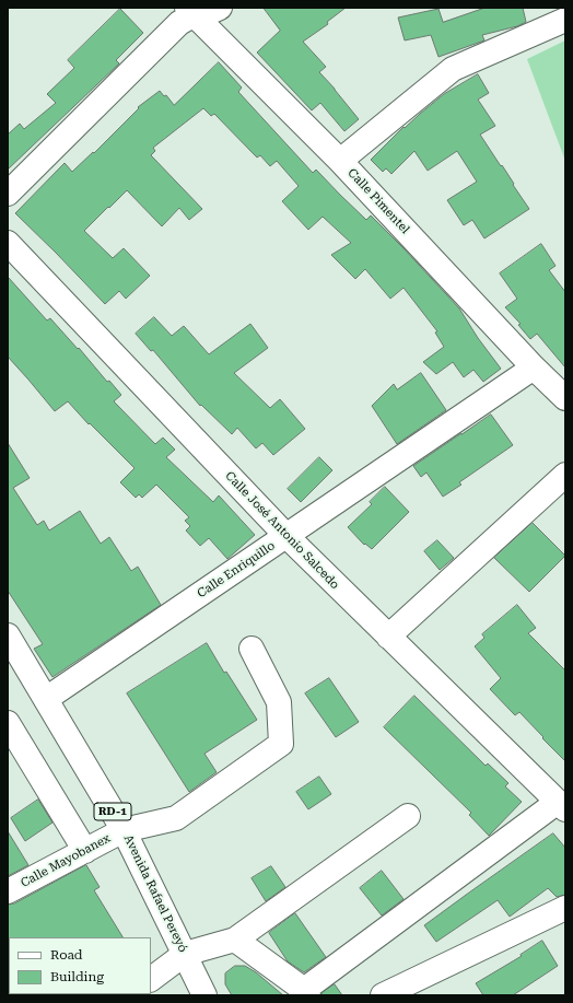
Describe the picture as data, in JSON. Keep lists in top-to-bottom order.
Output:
{
  "streets": {
    "street": [
      "Calle Pimentel",
      "Calle José Antonio Salcedo",
      "Calle Enriquillo",
      "RD-1",
      "Calle Mayobanex",
      "Avenida Rafael Pereyó"
    ]
  },
  "crossings": [
    ["Calle Pimentel", "Calle Enriquillo"],
    ["Calle José Antonio Salcedo", "Calle Enriquillo"],
    ["Calle Enriquillo", "Avenida Rafael Pereyó"],
    ["Calle Mayobanex", "Avenida Rafael Pereyó"]
  ],
  "legend": ["Road", "Building"]
}
